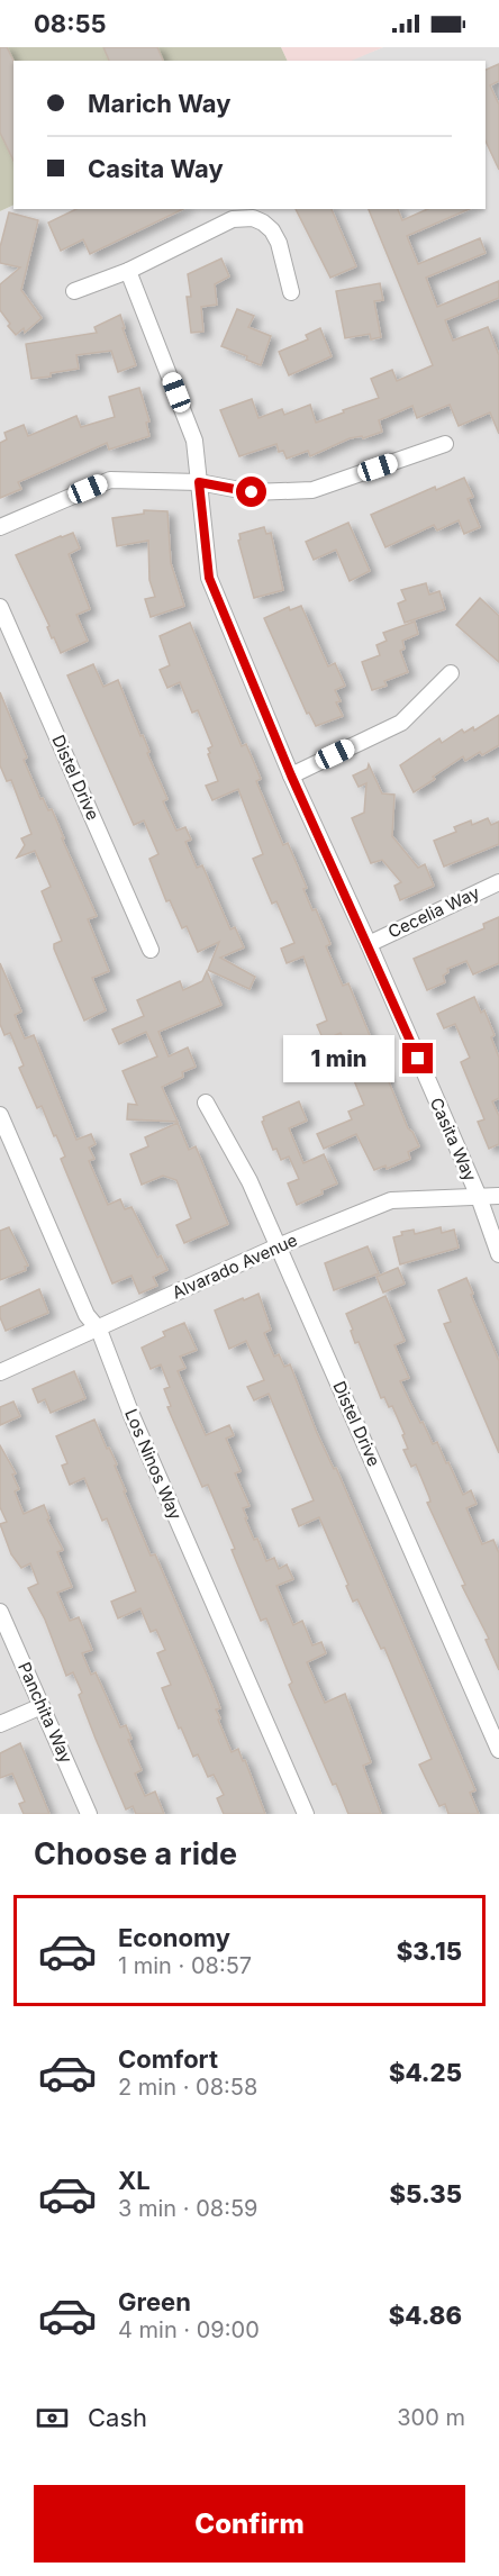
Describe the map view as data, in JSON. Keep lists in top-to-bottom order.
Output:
{
  "streets": {
    "street": [
      "Distel Drive",
      "Cecelia Way",
      "Casita Way",
      "Alvarado Avenue",
      "Los Ninos Way",
      "Panchita Way"
    ]
  },
  "crossings": [
    ["Distel Drive", "Alvarado Avenue"],
    ["Cecelia Way", "Casita Way"],
    ["Casita Way", "Alvarado Avenue"],
    ["Alvarado Avenue", "Los Ninos Way"]
  ],
  "page": {
    "status": "08:55",
    "banner": ["Marich Way", "Casita Way"],
    "bubble": "1 min",
    "heading": "Choose a ride",
    "list": [
      {
        "name": "Economy",
        "note": "1 min · 08:57",
        "value": "$3.15"
      },
      {
        "name": "Comfort",
        "note": "2 min · 08:58",
        "value": "$4.25"
      },
      {
        "name": "XL",
        "note": "3 min · 08:59",
        "value": "$5.35"
      },
      {
        "name": "Green",
        "note": "4 min · 09:00",
        "value": "$4.86"
      }
    ],
    "pay": ["Cash", "300 m"],
    "buttons": "Confirm"
  }
}
